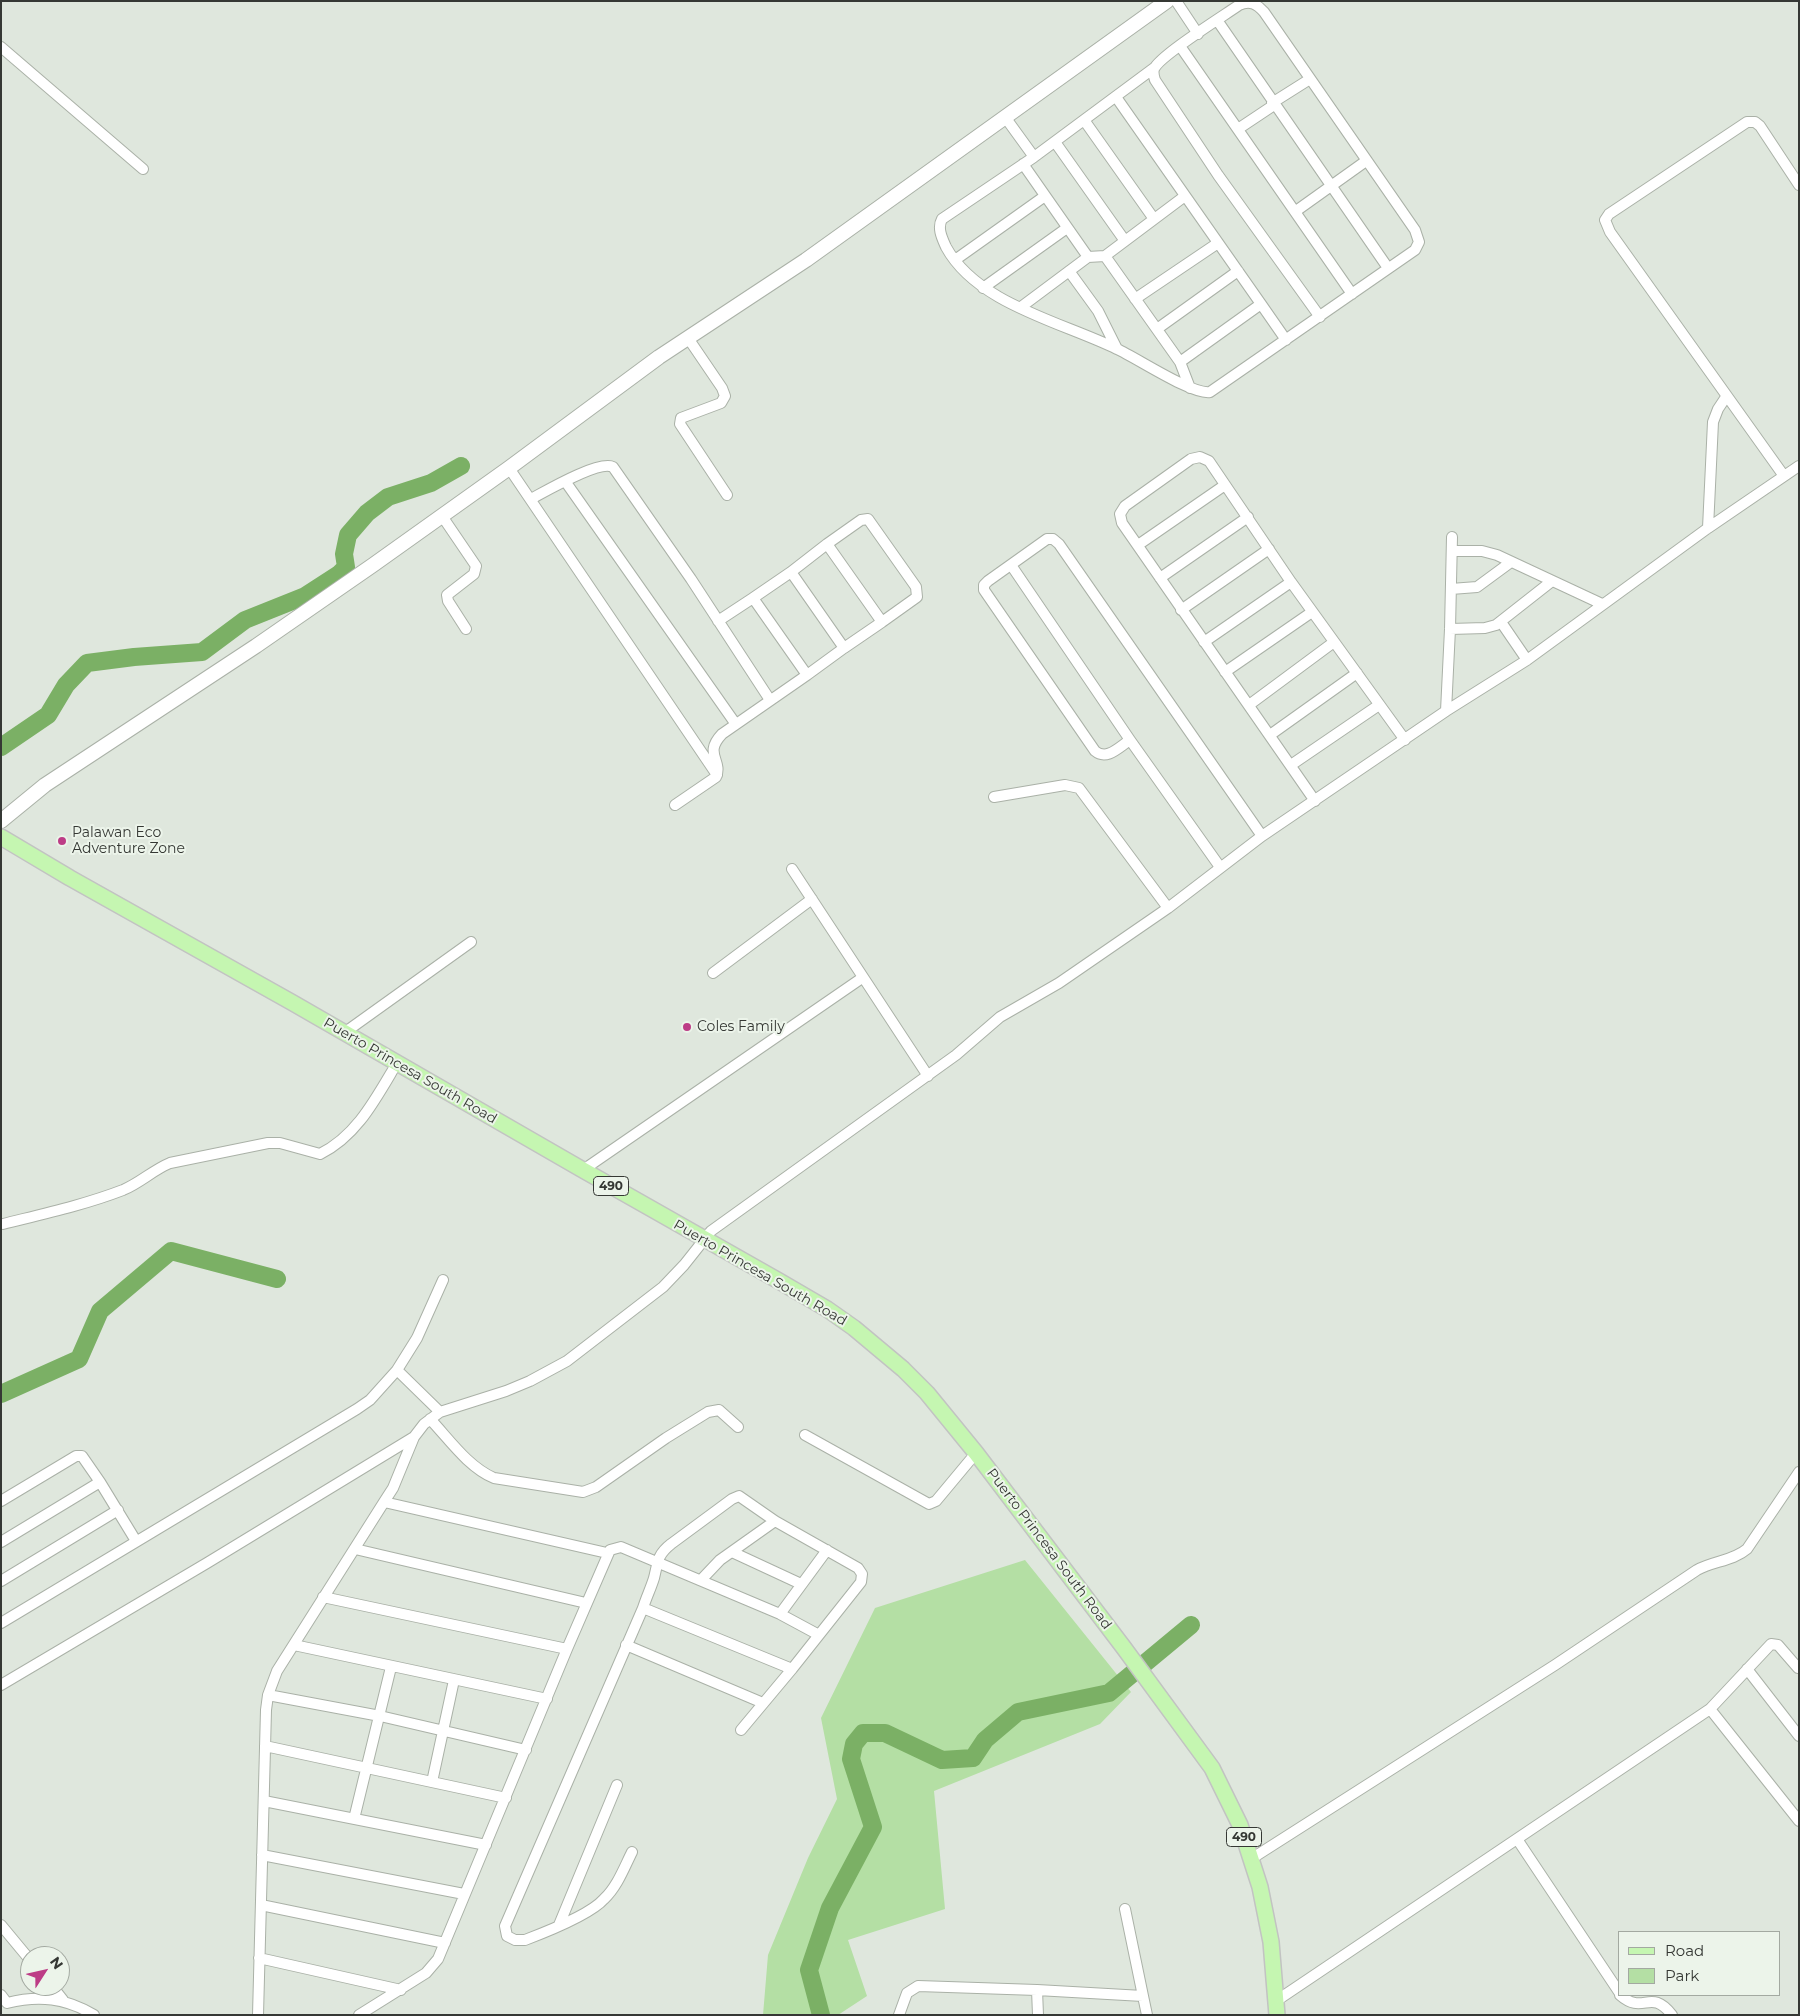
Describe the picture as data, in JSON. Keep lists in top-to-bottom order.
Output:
{
  "streets": {
    "main road": ["Puerto Princesa South Road", "490"]
  },
  "places": ["Palawan Eco Adventure Zone", "Coles Family"],
  "legend": ["Road", "Park"],
  "north": "top right"
}
